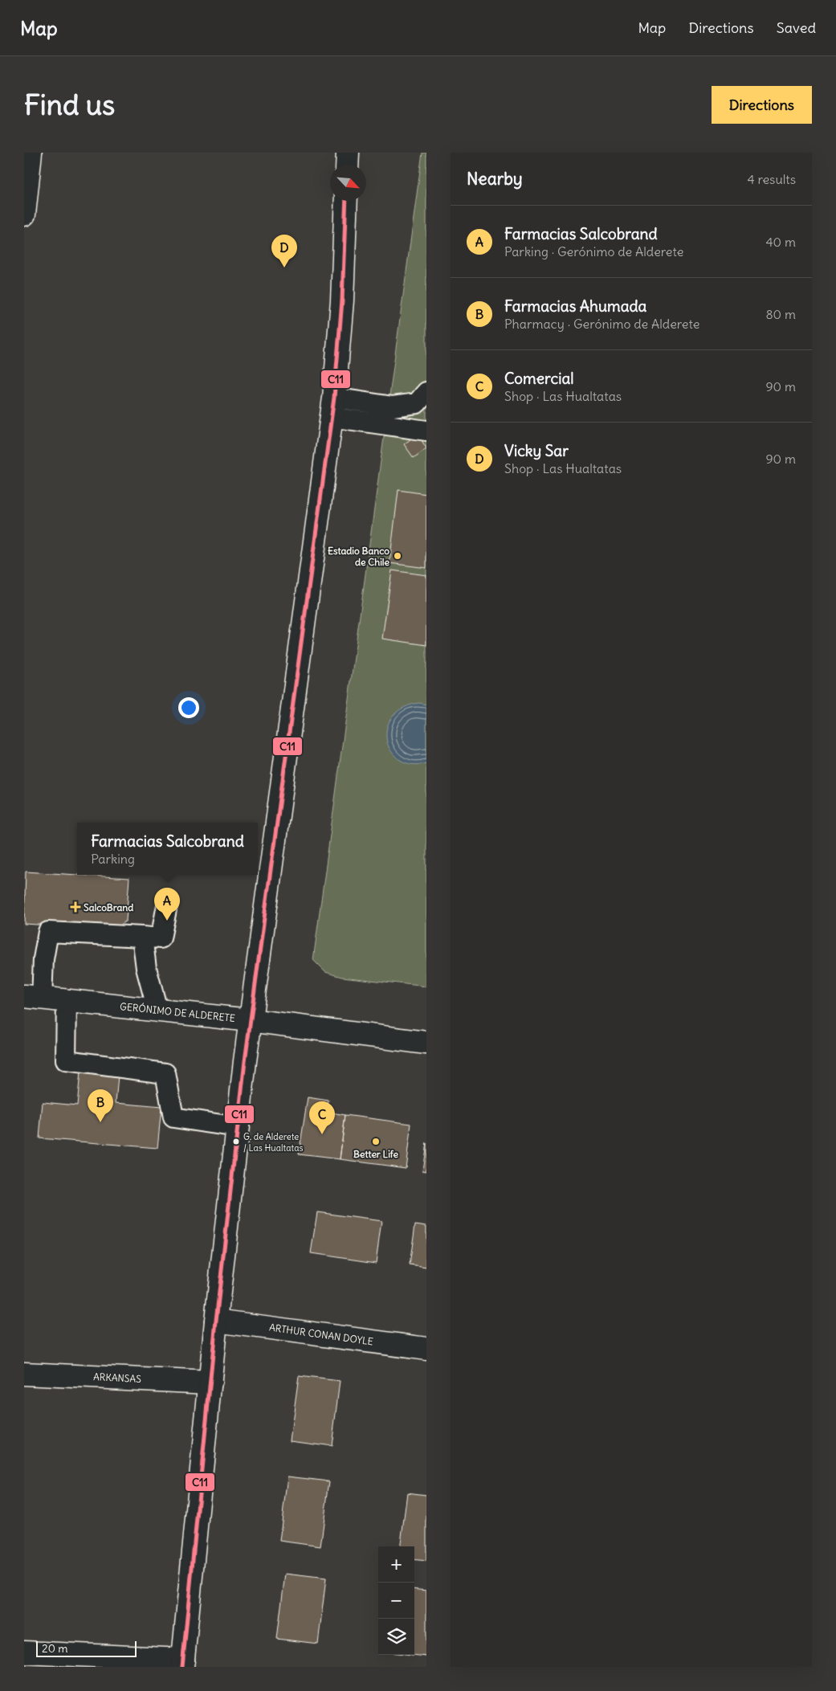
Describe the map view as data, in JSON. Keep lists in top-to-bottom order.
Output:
{
  "streets": {
    "street": ["GERÓNIMO DE ALDERETE", "ARTHUR CONAN DOYLE", "ARKANSAS"]
  },
  "places": {
    "other": ["Estadio Banco de Chile", "G. de Alderete / Las Hualtatas", "Better Life"],
    "health": ["SalcoBrand"]
  },
  "lines": ["transit line C11"],
  "scale_bar": "20 m",
  "north": "bottom right",
  "page": {
    "header": "Map",
    "nav": ["Map", "Directions", "Saved"],
    "buttons": "Directions",
    "title": "Find us",
    "heading": ["Nearby", "4 results"],
    "list": [
      {
        "mark": "A",
        "name": "Farmacias Salcobrand",
        "note": "Parking · Gerónimo de Alderete",
        "value": "40 m"
      },
      {
        "mark": "B",
        "name": "Farmacias Ahumada",
        "note": "Pharmacy · Gerónimo de Alderete",
        "value": "80 m"
      },
      {
        "mark": "C",
        "name": "Comercial",
        "note": "Shop · Las Hualtatas",
        "value": "90 m"
      },
      {
        "mark": "D",
        "name": "Vicky Sar",
        "note": "Shop · Las Hualtatas",
        "value": "90 m"
      }
    ],
    "pins": [
      "D",
      "A",
      "B",
      "C"
    ],
    "popup": ["Farmacias Salcobrand", "Parking"],
    "map_buttons": ["+", "−"],
    "scale": "20 m"
  }
}
